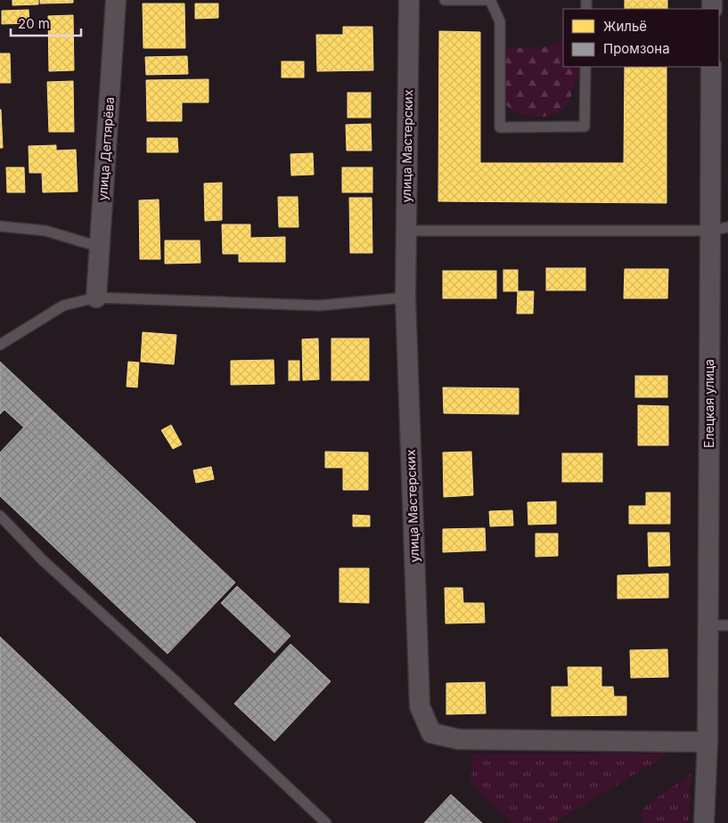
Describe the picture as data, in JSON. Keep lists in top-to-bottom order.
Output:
{
  "streets": {
    "street": ["улица Мастерских", "улица Дегтярёва", "Елецкая улица"]
  },
  "crossings": [
    ["улица Мастерских", "Елецкая улица"]
  ],
  "legend": ["Жильё", "Промзона"],
  "scale_bar": "20 m"
}
